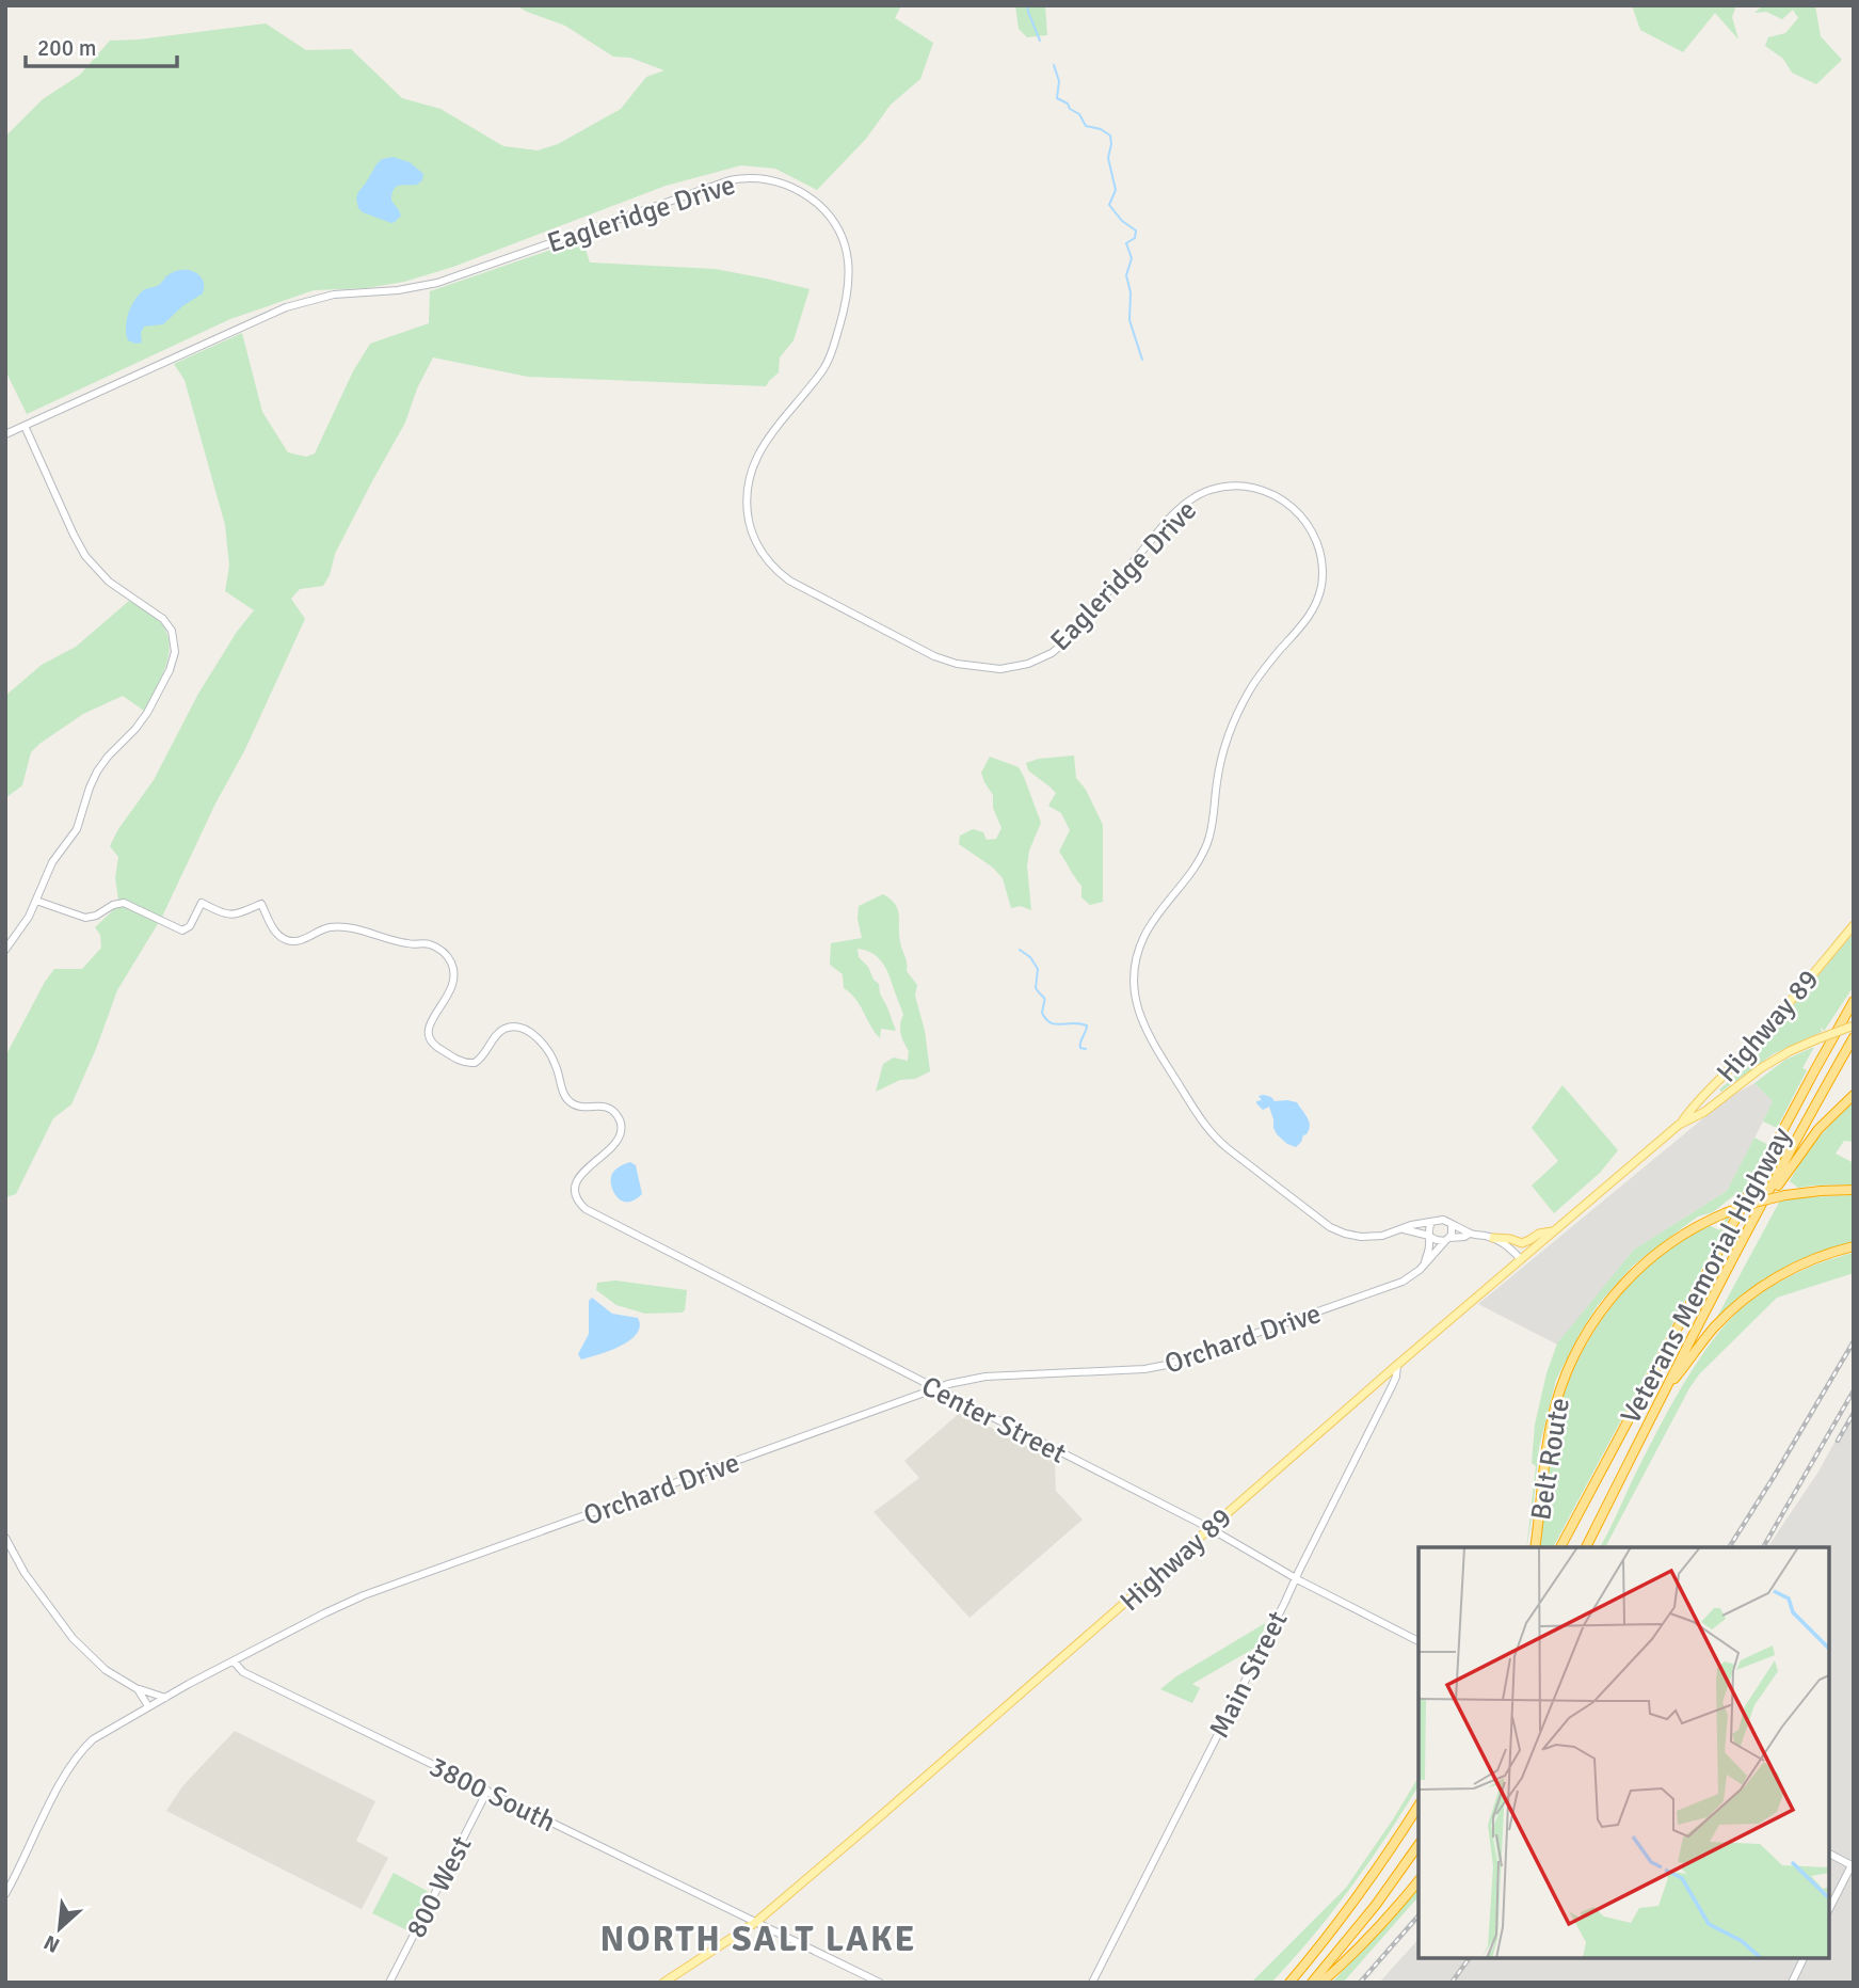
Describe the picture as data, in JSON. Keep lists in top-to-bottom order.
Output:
{
  "streets": {
    "highway": ["Veterans Memorial Highway", "Belt Route"],
    "main road": [
      "Eagleridge Drive",
      "Highway 89",
      "Orchard Drive",
      "Center Street",
      "Main Street",
      "3800 South",
      "800 West"
    ]
  },
  "crossings": [
    ["Eagleridge Drive", "Orchard Drive"],
    ["Highway 89", "Center Street"],
    ["Highway 89", "Main Street"],
    ["Highway 89", "3800 South"],
    ["Orchard Drive", "Center Street"],
    ["Orchard Drive", "3800 South"],
    ["Center Street", "Main Street"],
    ["3800 South", "800 West"]
  ],
  "districts": ["NORTH SALT LAKE"],
  "scale_bar": "200 m",
  "north": "bottom left"
}
